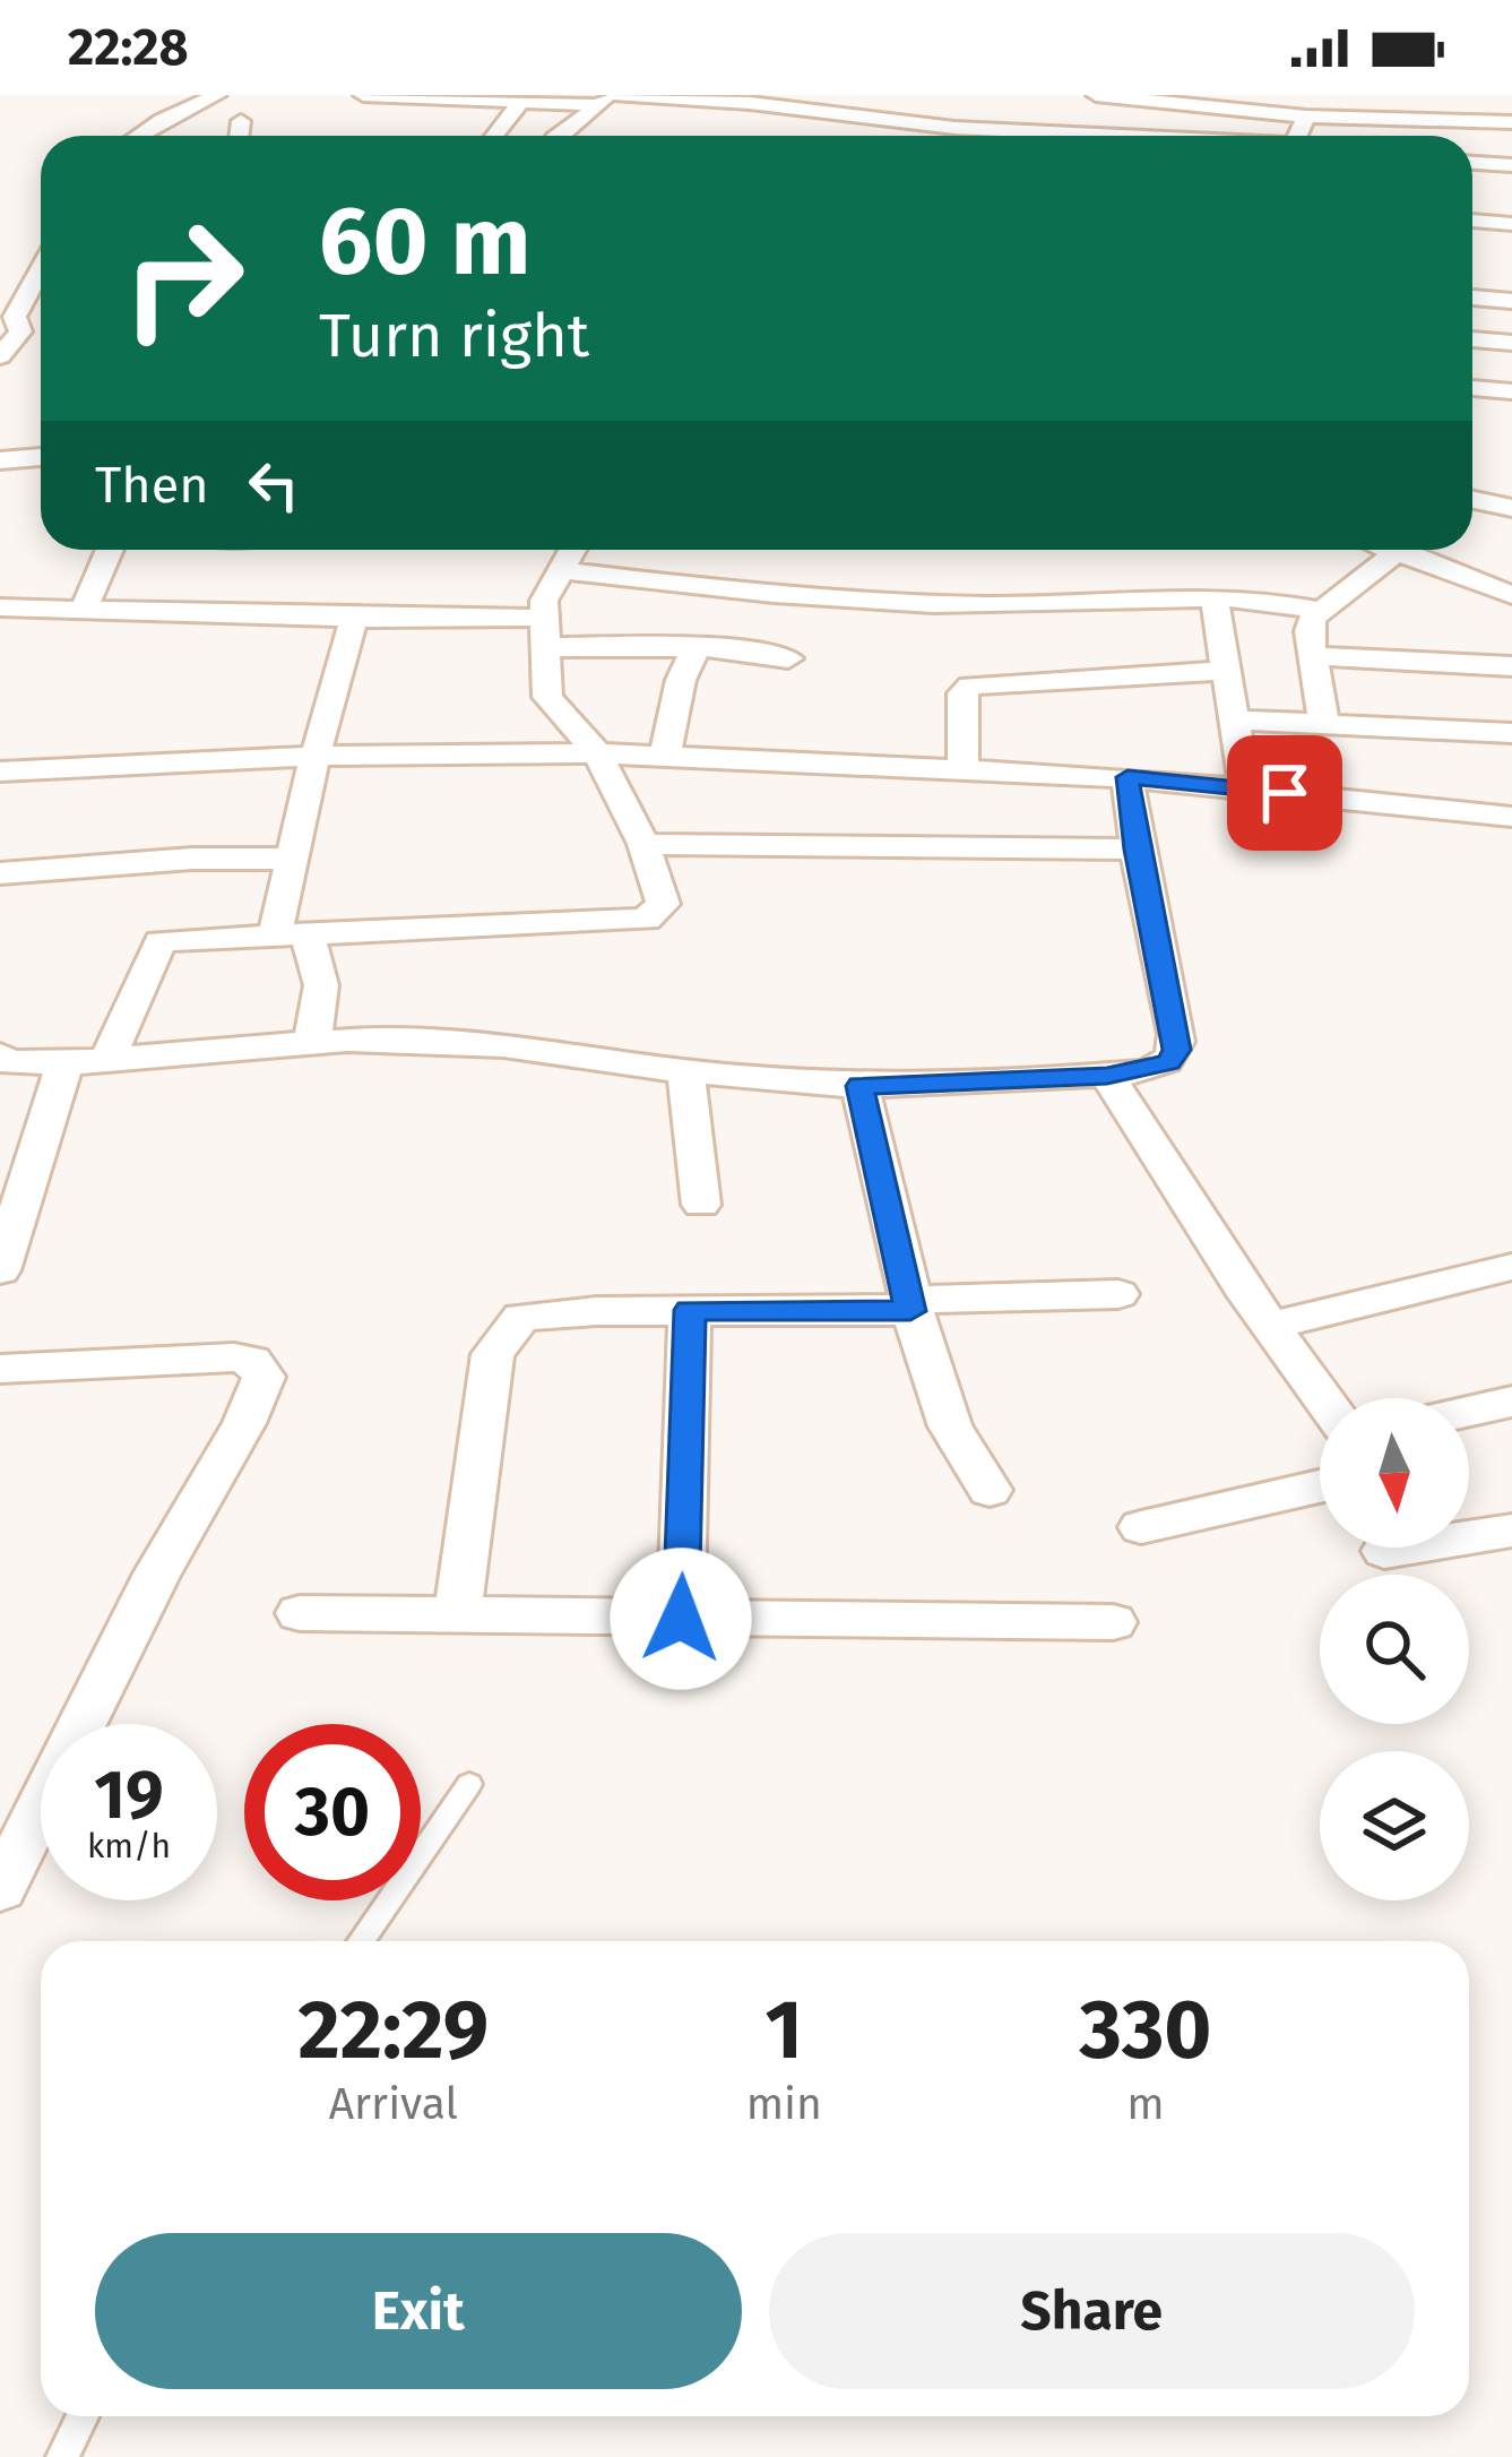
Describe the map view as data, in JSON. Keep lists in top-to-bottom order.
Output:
{
  "north": "bottom",
  "page": {
    "status": "22:28",
    "turn": ["60 m", "Turn right"],
    "then": "Then",
    "speed": "19 km/h",
    "limit": "30",
    "eta": [
      "22:29",
      "Arrival",
      "1",
      "min",
      "330",
      "m"
    ],
    "buttons": ["Exit", "Share"]
  }
}
